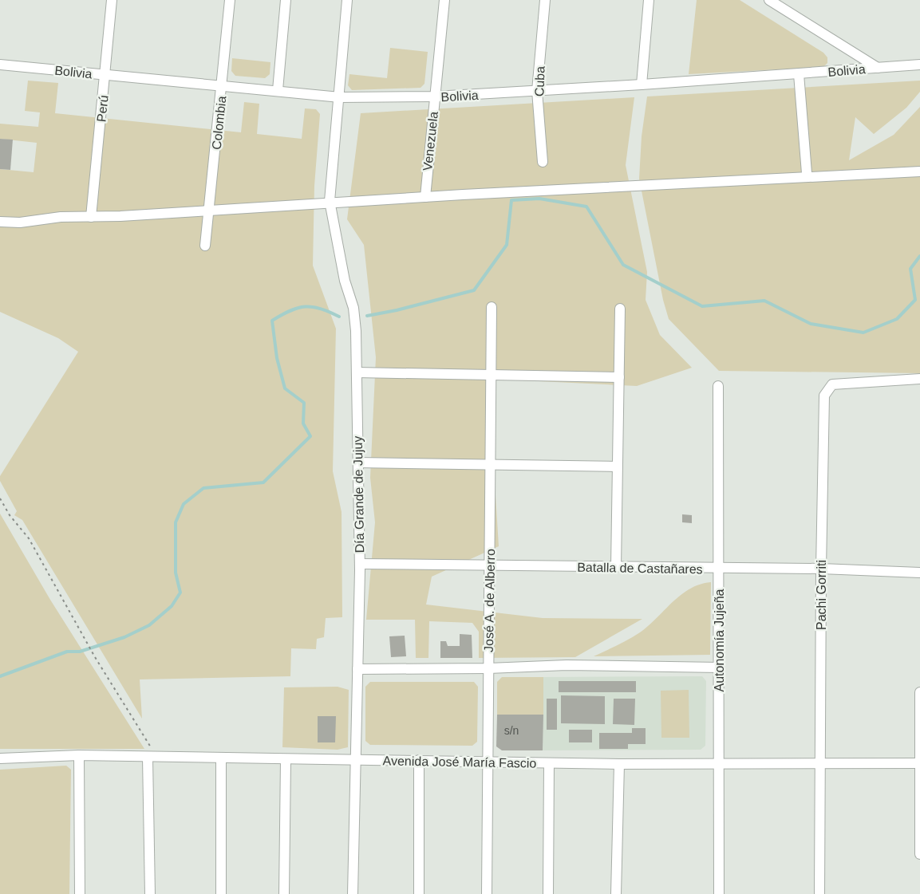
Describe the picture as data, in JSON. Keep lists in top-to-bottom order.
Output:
{
  "streets": {
    "street": [
      "Bolivia",
      "Cuba",
      "Perú",
      "Colombia",
      "Venezuela",
      "Día Grande de Jujuy",
      "Batalla de Castañares",
      "Pachi Gorriti",
      "José A. de Alberro",
      "Autonomía Jujeña",
      "Avenida José María Fascio"
    ]
  },
  "crossings": [
    ["Bolivia", "Cuba"],
    ["Bolivia", "Perú"],
    ["Bolivia", "Colombia"],
    ["Bolivia", "Venezuela"],
    ["Bolivia", "Día Grande de Jujuy"],
    ["Día Grande de Jujuy", "Batalla de Castañares"],
    ["Día Grande de Jujuy", "Avenida José María Fascio"],
    ["Batalla de Castañares", "Pachi Gorriti"],
    ["Batalla de Castañares", "José A. de Alberro"],
    ["Batalla de Castañares", "Autonomía Jujeña"],
    ["Pachi Gorriti", "Avenida José María Fascio"],
    ["José A. de Alberro", "Avenida José María Fascio"],
    ["Autonomía Jujeña", "Avenida José María Fascio"]
  ],
  "house_numbers": ["s/n"]
}
